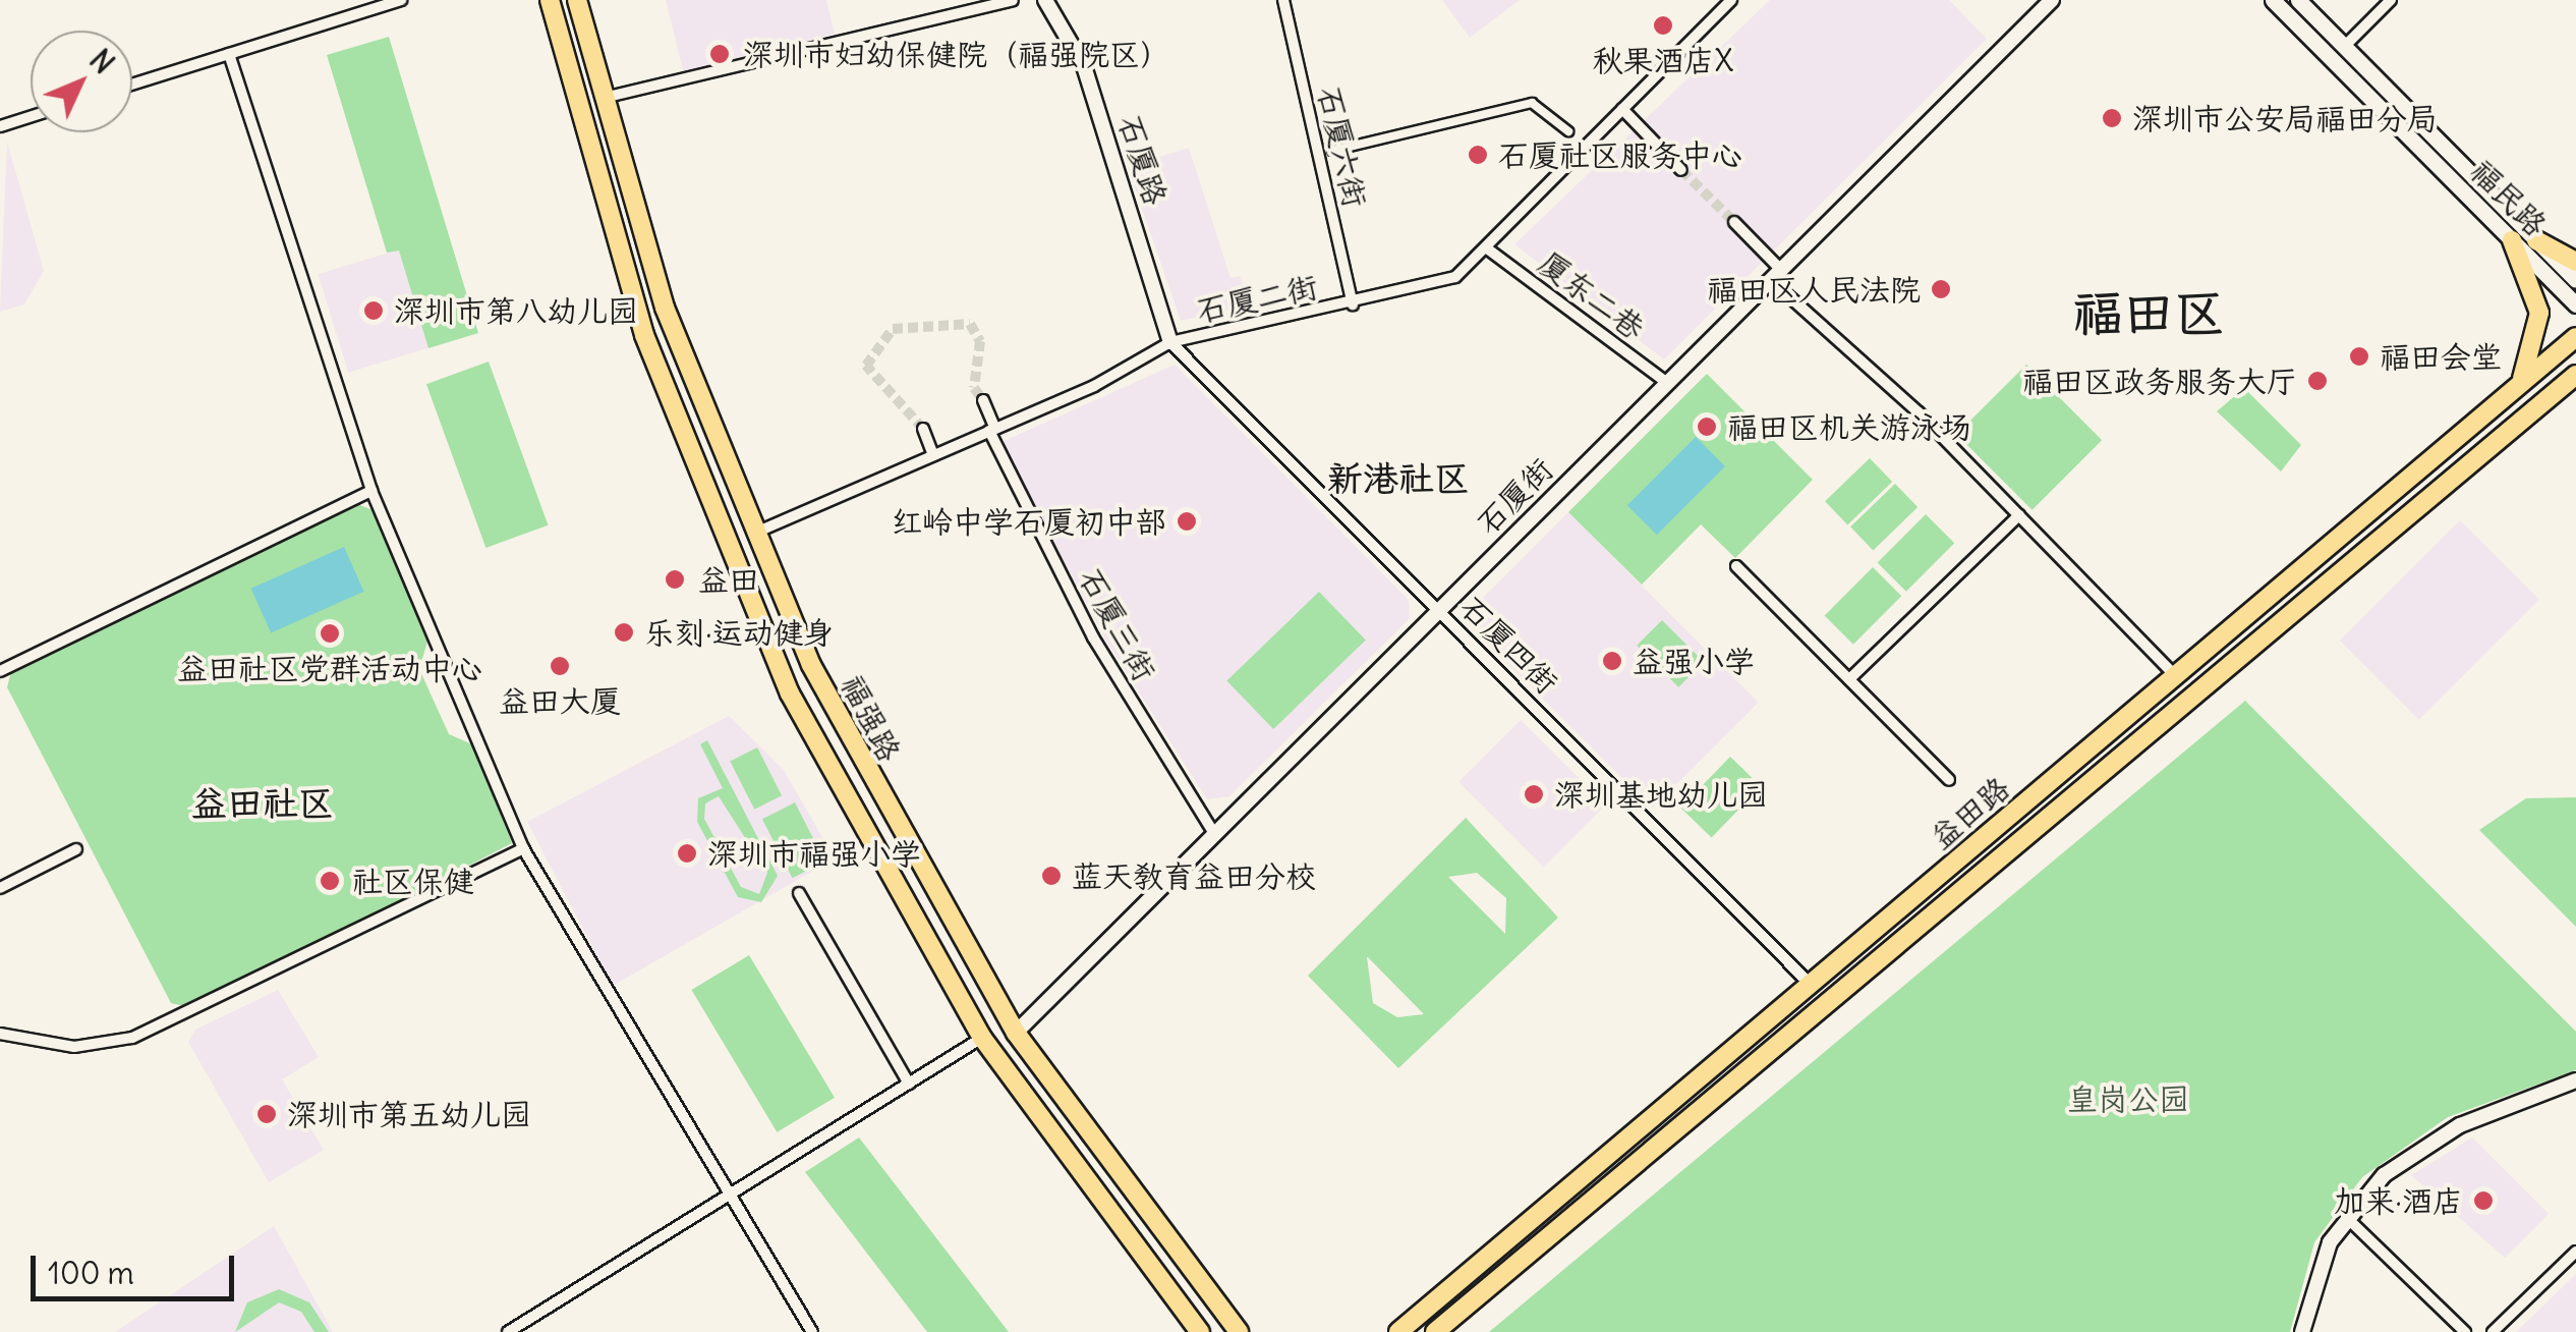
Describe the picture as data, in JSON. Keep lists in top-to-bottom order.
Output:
{
  "streets": {
    "main road": ["福民路", "福强路", "益田路"],
    "street": [
      "石厦六街",
      "石厦路",
      "厦东二巷",
      "石厦二街",
      "石厦街",
      "石厦三街",
      "石厦四街"
    ]
  },
  "crossings": [
    ["石厦六街", "石厦二街"],
    ["石厦路", "石厦二街"],
    ["石厦路", "石厦四街"],
    ["厦东二巷", "石厦二街"],
    ["厦东二巷", "石厦街"],
    ["石厦二街", "石厦三街"],
    ["石厦二街", "石厦四街"],
    ["石厦二街", "福强路"],
    ["石厦街", "石厦三街"],
    ["石厦街", "石厦四街"],
    ["石厦街", "福强路"],
    ["石厦四街", "益田路"]
  ],
  "districts": ["福田区", "新港社区", "益田社区"],
  "parks": ["皇岗公园"],
  "places": [
    "秋果酒店X",
    "深圳市妇幼保健院（福强院区）",
    "深圳市公安局福田分局",
    "石厦社区服务中心",
    "福田区人民法院",
    "深圳市第八幼儿园",
    "福田会堂",
    "福田区政务服务大厅",
    "福田区机关游泳场",
    "红岭中学石厦初中部",
    "益田",
    "乐刻·运动健身",
    "益田社区党群活动中心",
    "益强小学",
    "益田大厦",
    "深圳基地幼儿园",
    "深圳市福强小学",
    "蓝天教育益田分校",
    "社区保健",
    "深圳市第五幼儿园",
    "加来·酒店"
  ],
  "scale_bar": "100 m",
  "north": "top right"
}
